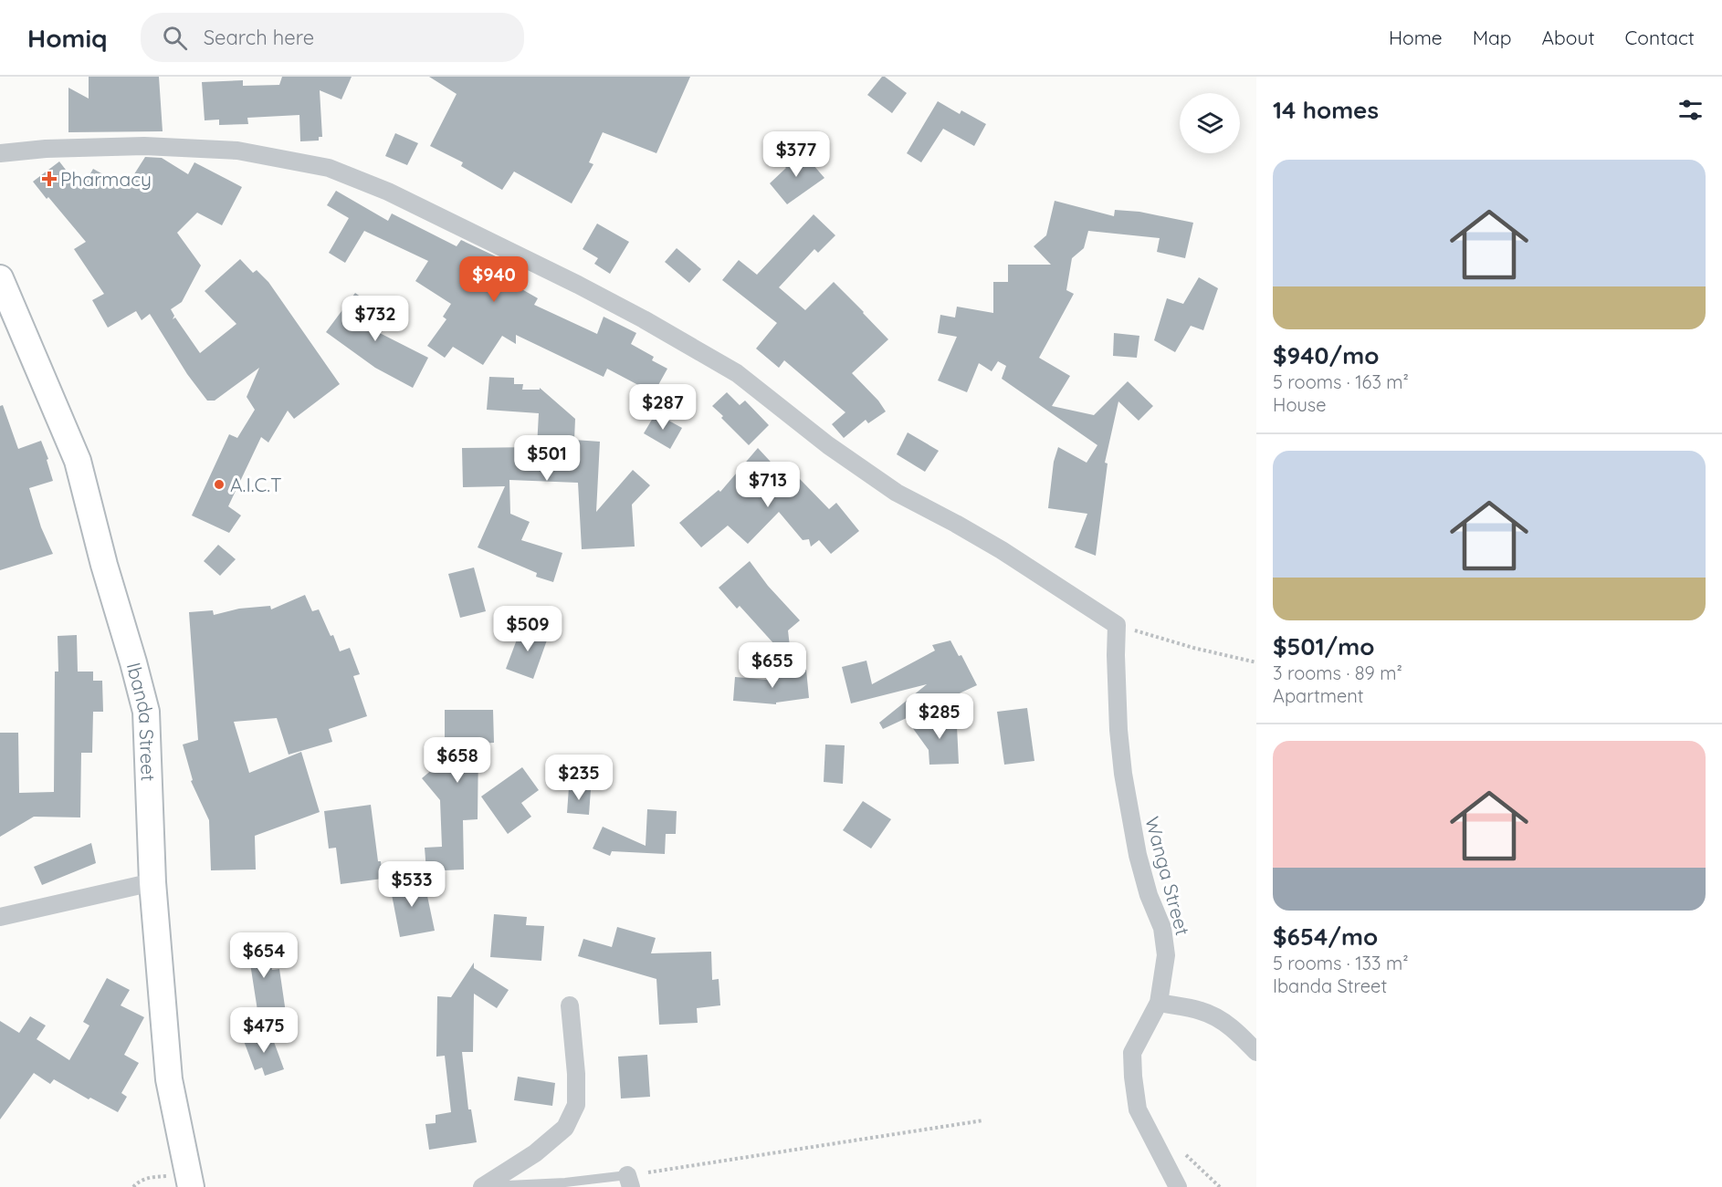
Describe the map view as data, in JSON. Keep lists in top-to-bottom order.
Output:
{
  "streets": {
    "street": ["Ibanda Street", "Wanga Street"]
  },
  "places": {
    "health": ["Pharmacy"],
    "other": ["A.I.C.T"]
  },
  "page": {
    "header": "Homiq",
    "search": "Search here",
    "nav": [
      "Home",
      "Map",
      "About",
      "Contact"
    ],
    "heading": "14 homes",
    "price": [
      "$377",
      "$940",
      "$732",
      "$287",
      "$501",
      "$713",
      "$509",
      "$655",
      "$285",
      "$658",
      "$235",
      "$533",
      "$654",
      "$475"
    ],
    "list": [
      {
        "name": "$940/mo",
        "note": "5 rooms · 163 m² · House"
      },
      {
        "name": "$501/mo",
        "note": "3 rooms · 89 m² · Apartment"
      },
      {
        "name": "$654/mo",
        "note": "5 rooms · 133 m² · Ibanda Street"
      }
    ]
  }
}
